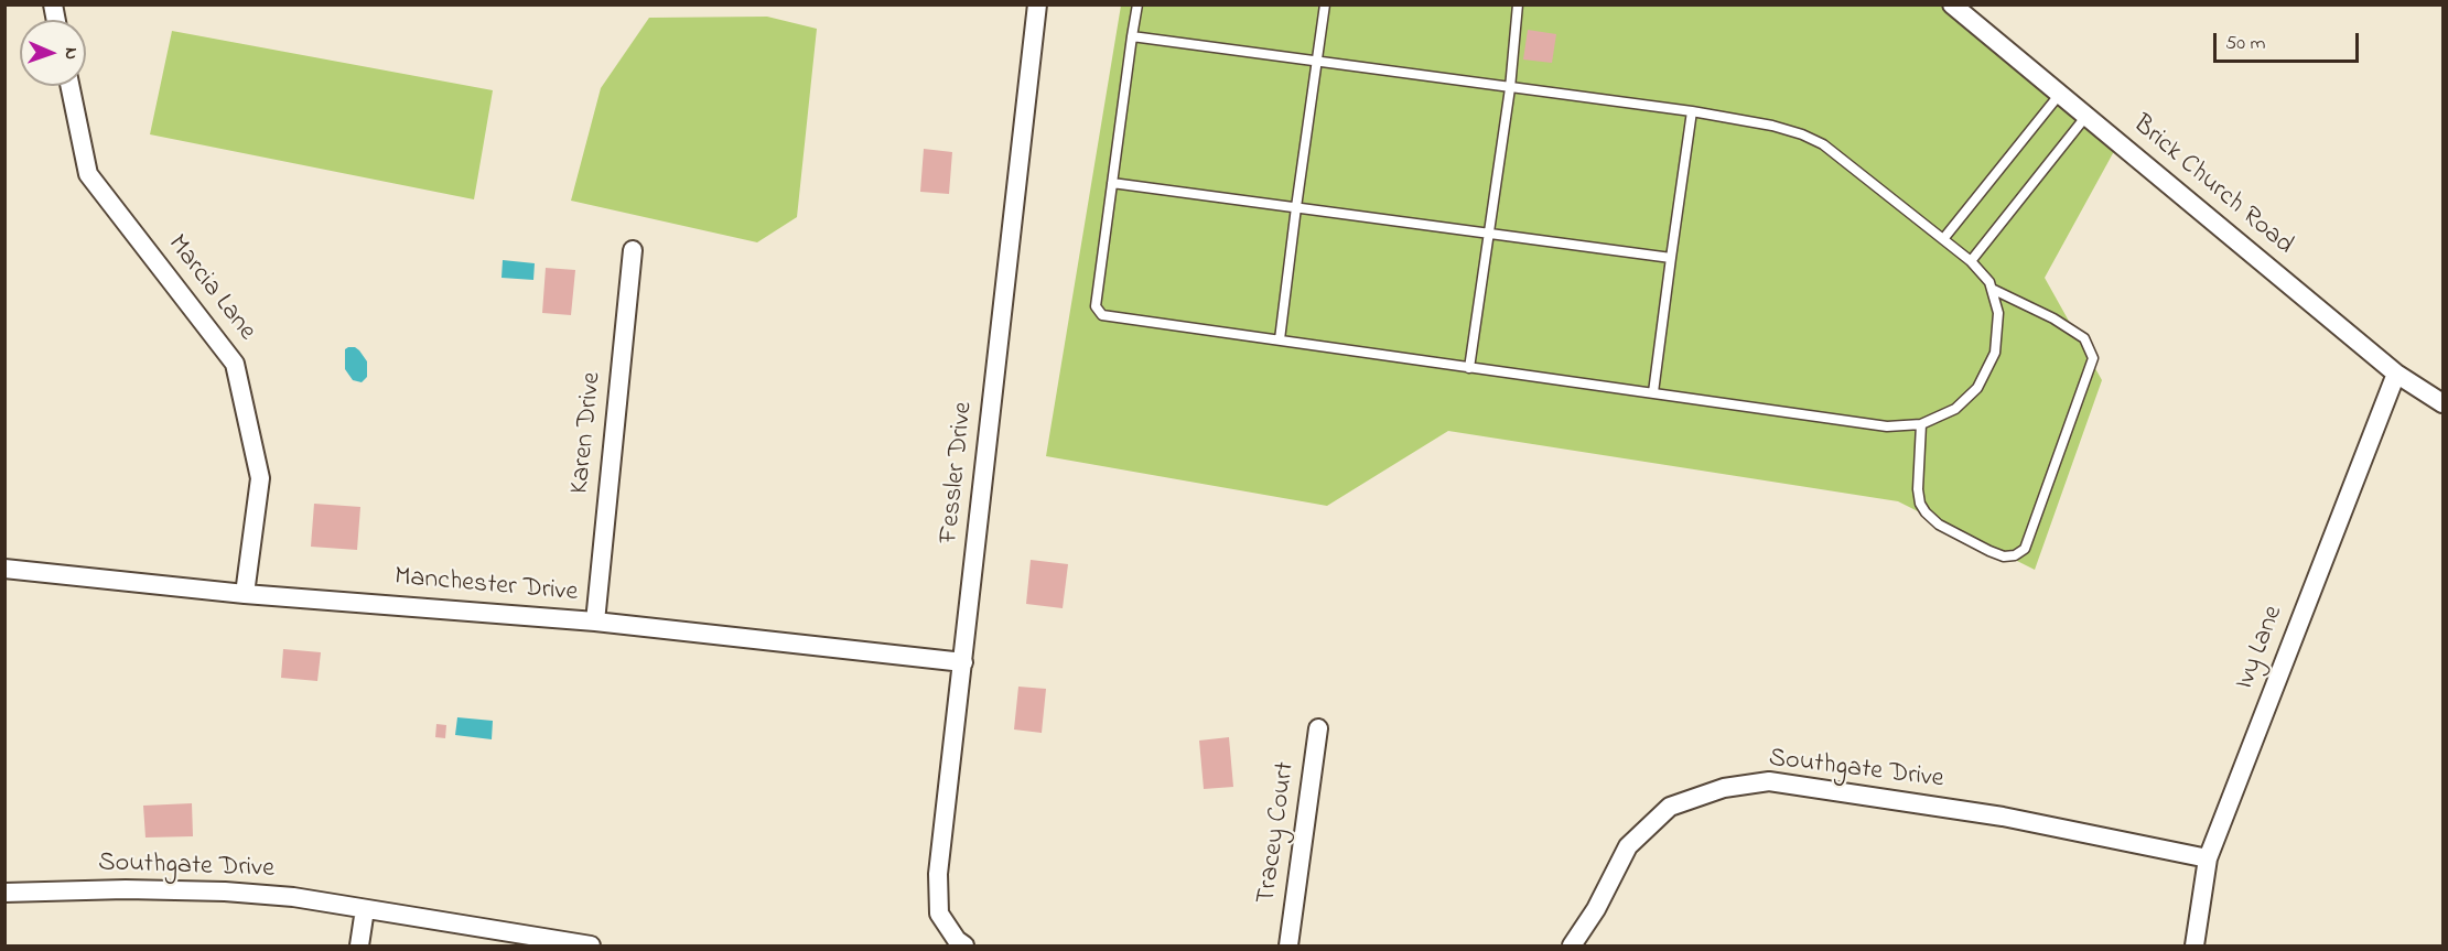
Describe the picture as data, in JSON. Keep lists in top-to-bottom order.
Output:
{
  "streets": {
    "street": [
      "Brick Church Road",
      "Marcia Lane",
      "Karen Drive",
      "Fessler Drive",
      "Manchester Drive",
      "Ivy Lane",
      "Southgate Drive",
      "Tracey Court"
    ]
  },
  "crossings": [
    ["Brick Church Road", "Ivy Lane"],
    ["Marcia Lane", "Manchester Drive"],
    ["Karen Drive", "Manchester Drive"],
    ["Fessler Drive", "Manchester Drive"],
    ["Ivy Lane", "Southgate Drive"]
  ],
  "scale_bar": "50 m",
  "north": "right"
}
